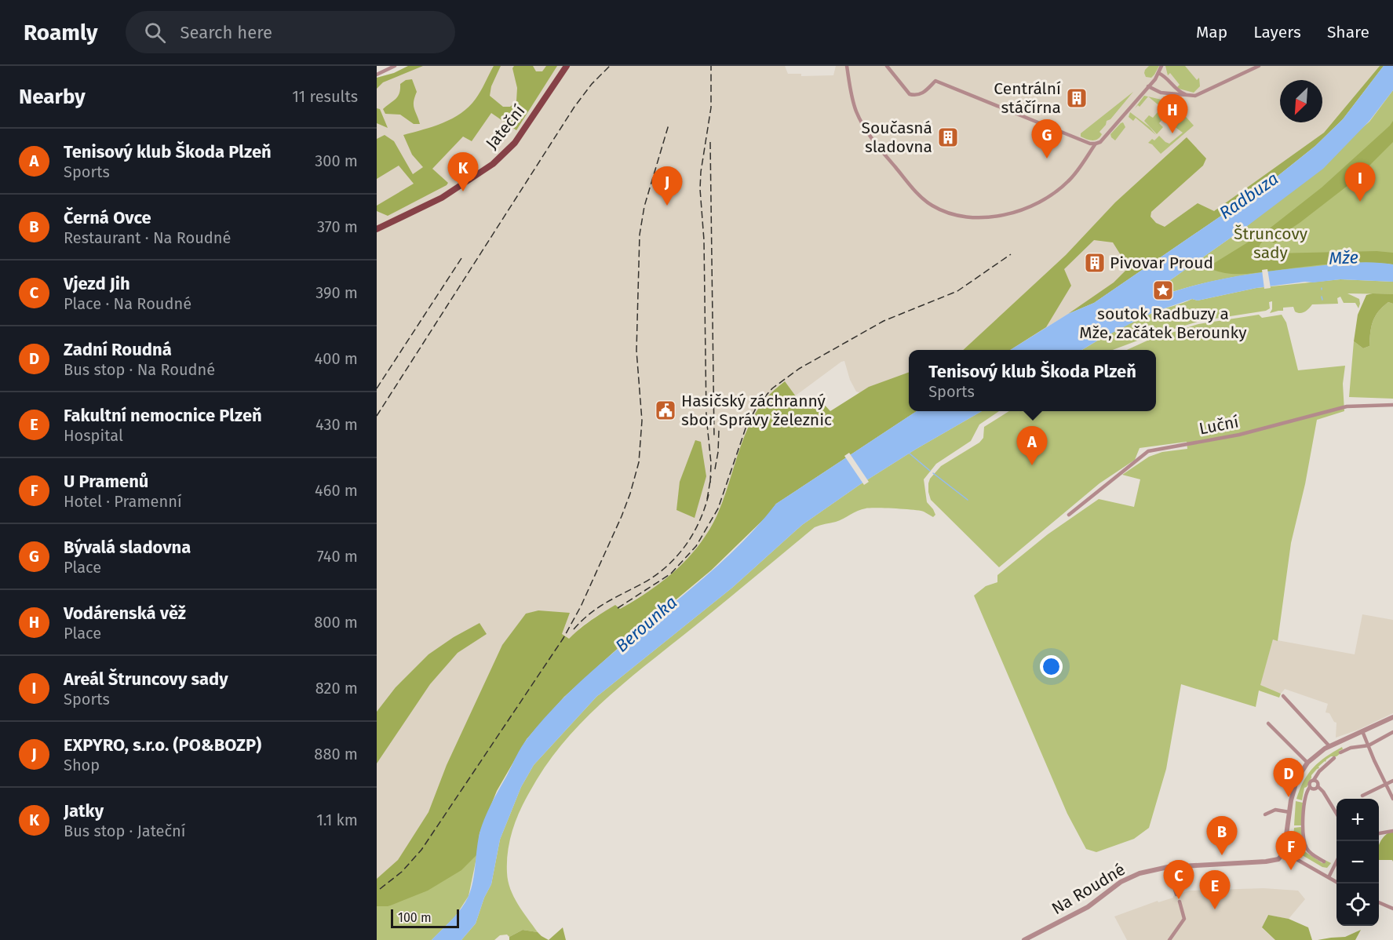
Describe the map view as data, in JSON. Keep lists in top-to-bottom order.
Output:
{
  "streets": {
    "main road": ["Jateční"],
    "street": ["Luční", "Na Roudné"]
  },
  "water": ["Radbuza", "Mže", "Berounka"],
  "parks": ["Štruncovy sady"],
  "places": {
    "building": ["Centrální stáčírna", "Současná sladovna", "Pivovar Proud"],
    "place": ["soutok Radbuzy a Mže, začátek Berounky"],
    "public building": ["Hasičský záchranný sbor Správy železnic"]
  },
  "scale_bar": "100 m",
  "north": "bottom left",
  "page": {
    "header": "Roamly",
    "search": "Search here",
    "nav": ["Map", "Layers", "Share"],
    "heading": ["Nearby", "11 results"],
    "pins": [
      "H",
      "G",
      "K",
      "I",
      "J",
      "A",
      "D",
      "B",
      "F",
      "C",
      "E"
    ],
    "list": [
      {
        "mark": "A",
        "name": "Tenisový klub Škoda Plzeň",
        "note": "Sports",
        "value": "300 m"
      },
      {
        "mark": "B",
        "name": "Černá Ovce",
        "note": "Restaurant · Na Roudné",
        "value": "370 m"
      },
      {
        "mark": "C",
        "name": "Vjezd Jih",
        "note": "Place · Na Roudné",
        "value": "390 m"
      },
      {
        "mark": "D",
        "name": "Zadní Roudná",
        "note": "Bus stop · Na Roudné",
        "value": "400 m"
      },
      {
        "mark": "E",
        "name": "Fakultní nemocnice Plzeň",
        "note": "Hospital",
        "value": "430 m"
      },
      {
        "mark": "F",
        "name": "U Pramenů",
        "note": "Hotel · Pramenní",
        "value": "460 m"
      },
      {
        "mark": "G",
        "name": "Bývalá sladovna",
        "note": "Place",
        "value": "740 m"
      },
      {
        "mark": "H",
        "name": "Vodárenská věž",
        "note": "Place",
        "value": "800 m"
      },
      {
        "mark": "I",
        "name": "Areál Štruncovy sady",
        "note": "Sports",
        "value": "820 m"
      },
      {
        "mark": "J",
        "name": "EXPYRO, s.r.o. (PO&BOZP)",
        "note": "Shop",
        "value": "880 m"
      },
      {
        "mark": "K",
        "name": "Jatky",
        "note": "Bus stop · Jateční",
        "value": "1.1 km"
      }
    ],
    "popup": ["Tenisový klub Škoda Plzeň", "Sports"],
    "map_buttons": ["+", "−"],
    "scale": "100 m"
  }
}
